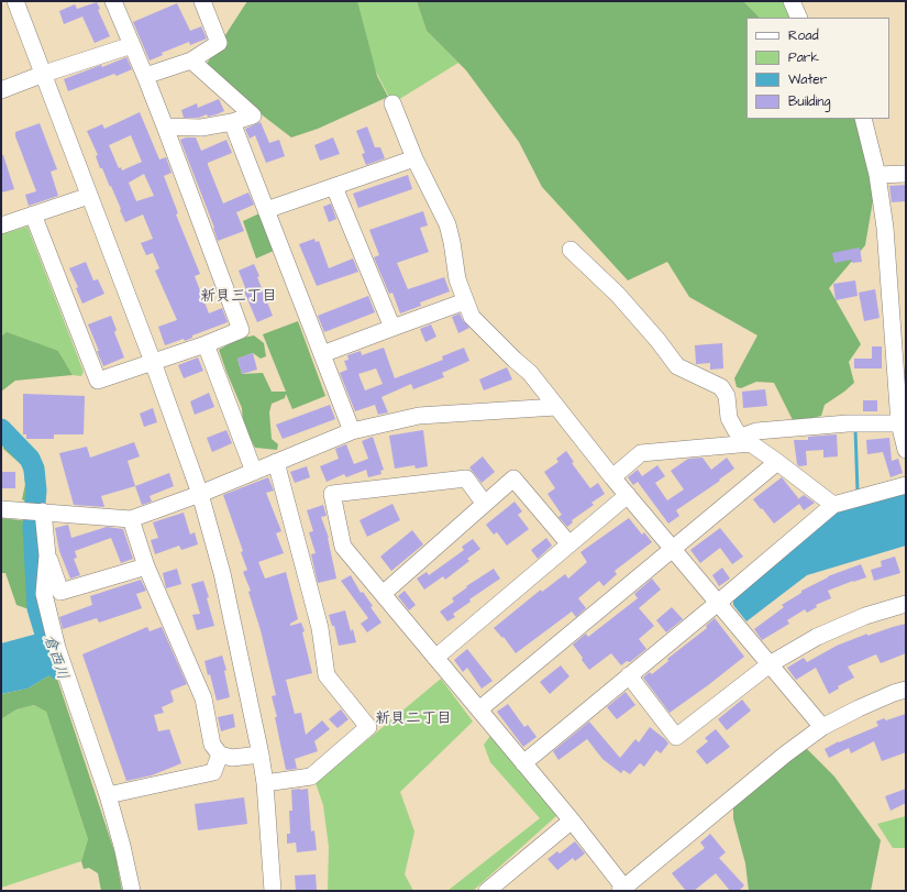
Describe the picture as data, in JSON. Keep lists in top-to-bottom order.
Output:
{
  "districts": ["新貝三丁目", "新貝二丁目"],
  "water": ["倉西川"],
  "legend": [
    "Road",
    "Park",
    "Water",
    "Building"
  ]
}
